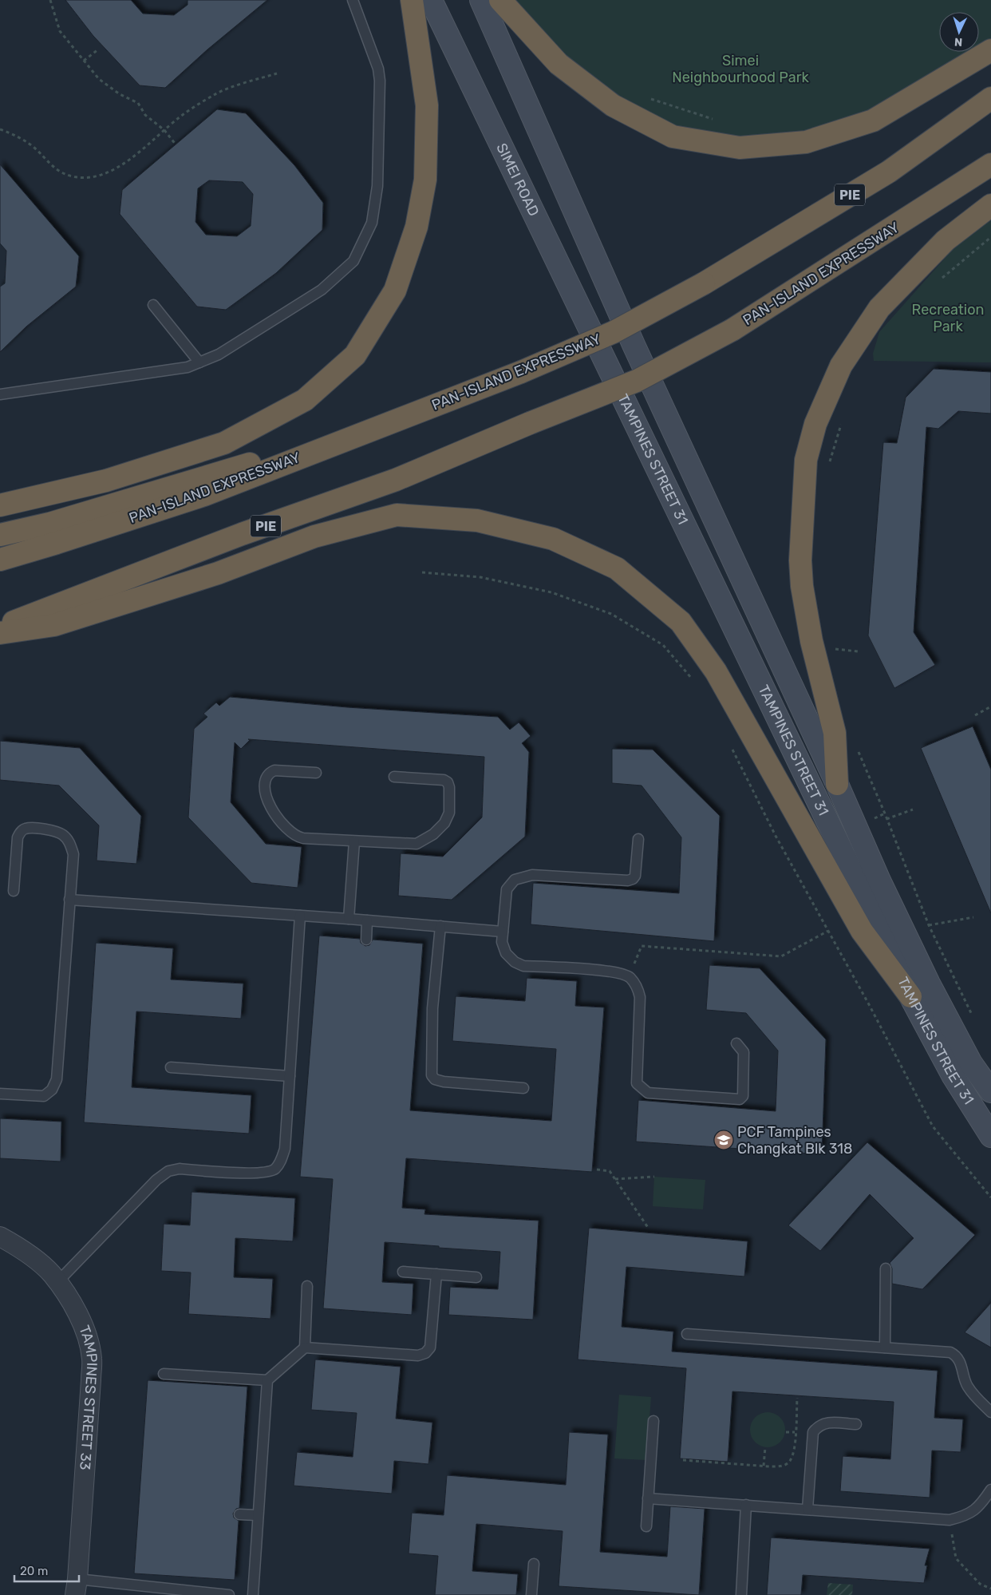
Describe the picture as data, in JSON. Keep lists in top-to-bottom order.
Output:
{
  "streets": {
    "highway": ["PIE", "PAN-ISLAND EXPRESSWAY"],
    "main road": ["SIMEI ROAD", "TAMPINES STREET 31"],
    "street": ["TAMPINES STREET 33"]
  },
  "crossings": [
    ["SIMEI ROAD", "TAMPINES STREET 31"]
  ],
  "parks": ["Simei Neighbourhood Park", "Recreation Park"],
  "places": {
    "school or university": ["PCF Tampines Changkat Blk 318"]
  },
  "scale_bar": "20 m",
  "north": "bottom"
}
